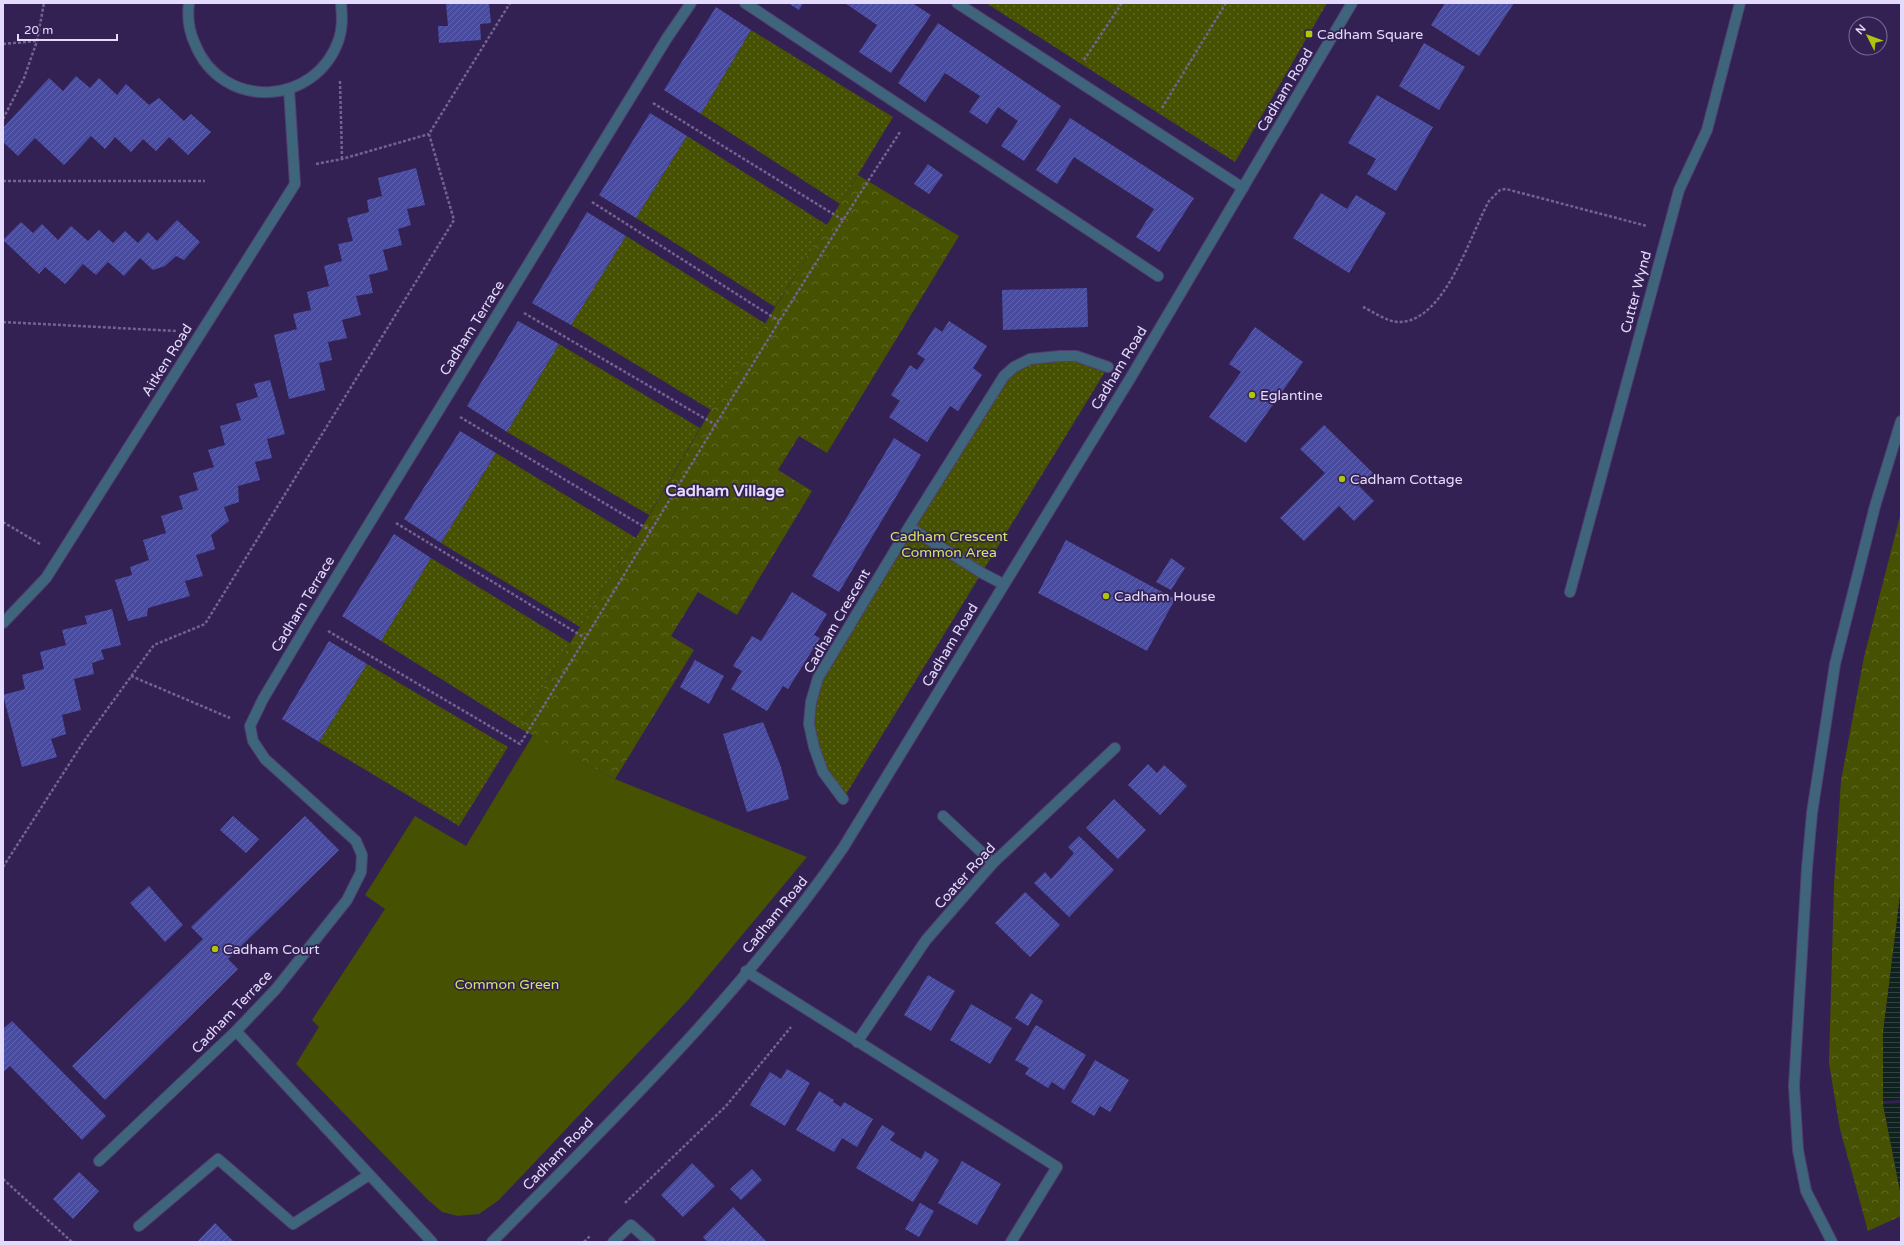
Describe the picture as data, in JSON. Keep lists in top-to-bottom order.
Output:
{
  "streets": {
    "street": [
      "Cadham Road",
      "Cutter Wynd",
      "Cadham Terrace",
      "Aitken Road",
      "Cadham Crescent",
      "Coater Road"
    ]
  },
  "districts": ["Cadham Village"],
  "parks": ["Cadham Crescent Common Area", "Common Green"],
  "places": {
    "transit": ["Cadham Square"],
    "other": [
      "Eglantine",
      "Cadham Cottage",
      "Cadham House",
      "Cadham Court"
    ]
  },
  "scale_bar": "20 m",
  "north": "top left"
}
